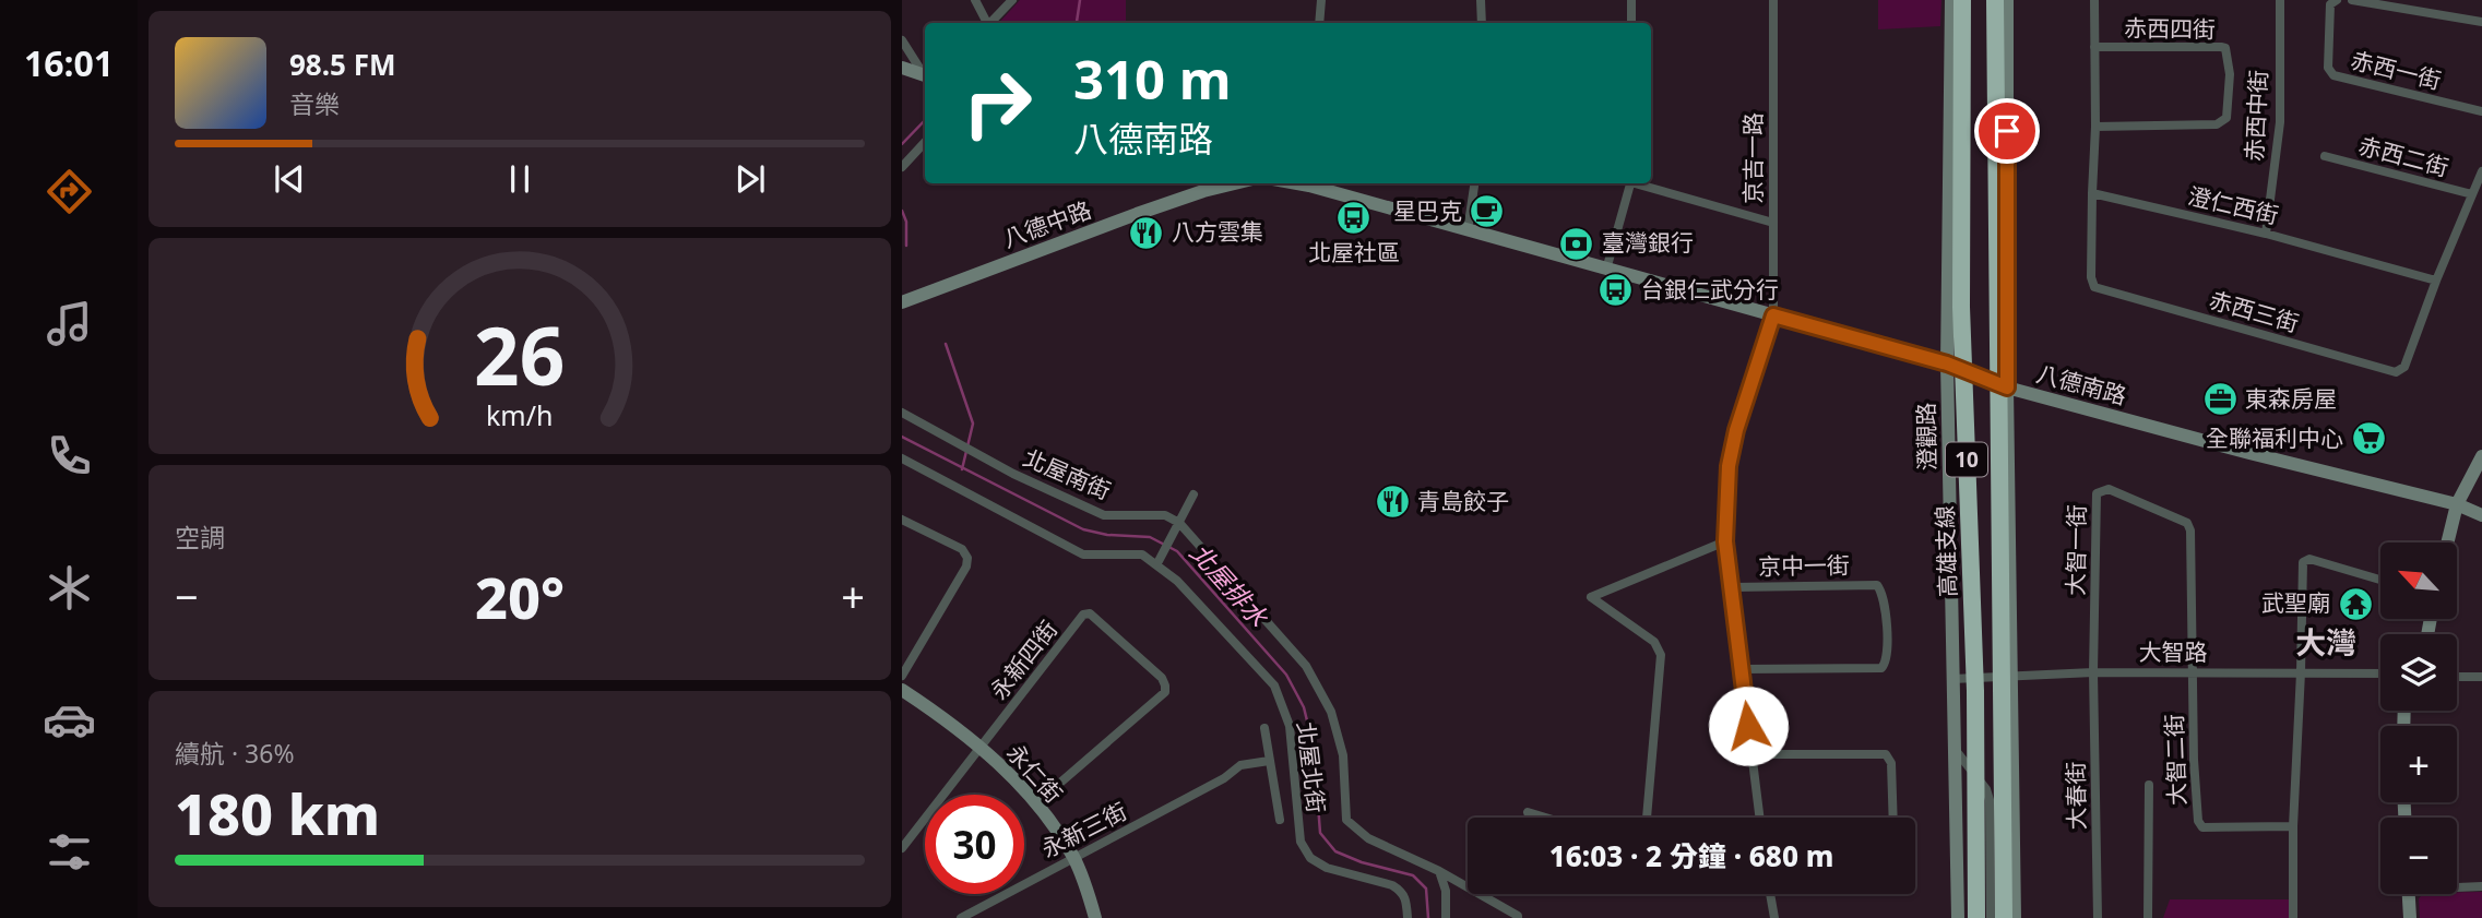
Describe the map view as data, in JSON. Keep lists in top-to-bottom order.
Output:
{
  "streets": {
    "highway": ["10", "高雄支線"],
    "street": [
      "赤西四街",
      "赤西一街",
      "赤西中街",
      "赤西二街",
      "京吉一路",
      "澄仁西街",
      "八德中路",
      "赤西三街",
      "八德南路",
      "澄觀路",
      "北屋南街",
      "大智一街",
      "京中一街",
      "大智路",
      "永新四街",
      "大智二街",
      "北屋北街",
      "永仁街",
      "大春街",
      "永新三街"
    ]
  },
  "crossings": [
    ["赤西中街", "澄仁西街"],
    ["京吉一路", "八德南路"],
    ["京吉一路", "京中一街"],
    ["澄仁西街", "赤西三街"],
    ["八德南路", "澄觀路"],
    ["澄觀路", "大智路"],
    ["大智一街", "大智路"],
    ["大智一街", "大智二街"],
    ["大智一街", "大春街"],
    ["大智路", "大智二街"],
    ["大智路", "大春街"],
    ["永新四街", "永仁街"],
    ["永仁街", "永新三街"]
  ],
  "districts": ["大灣"],
  "water": ["北屋排水"],
  "places": {
    "cafe": ["星巴克"],
    "bus stop": ["北屋社區", "台銀仁武分行"],
    "restaurant": ["八方雲集", "青島餃子"],
    "bank": ["臺灣銀行"],
    "office": ["東森房屋"],
    "supermarket": ["全聯福利中心"],
    "temple": ["武聖廟"]
  },
  "north": "top left",
  "page": {
    "tabs": "16:01",
    "turn": ["310 m", "八德南路"],
    "song": ["98.5 FM", "音樂"],
    "tile": [
      "空調",
      ["續航 · 36%", "180 km"]
    ],
    "map_buttons": ["+", "−"],
    "heat": ["−", "20°", "+"],
    "limit": "30",
    "trip": "16:03 · 2 分鐘 · 680 m",
    "gauge": ["26", "km/h"]
  }
}
